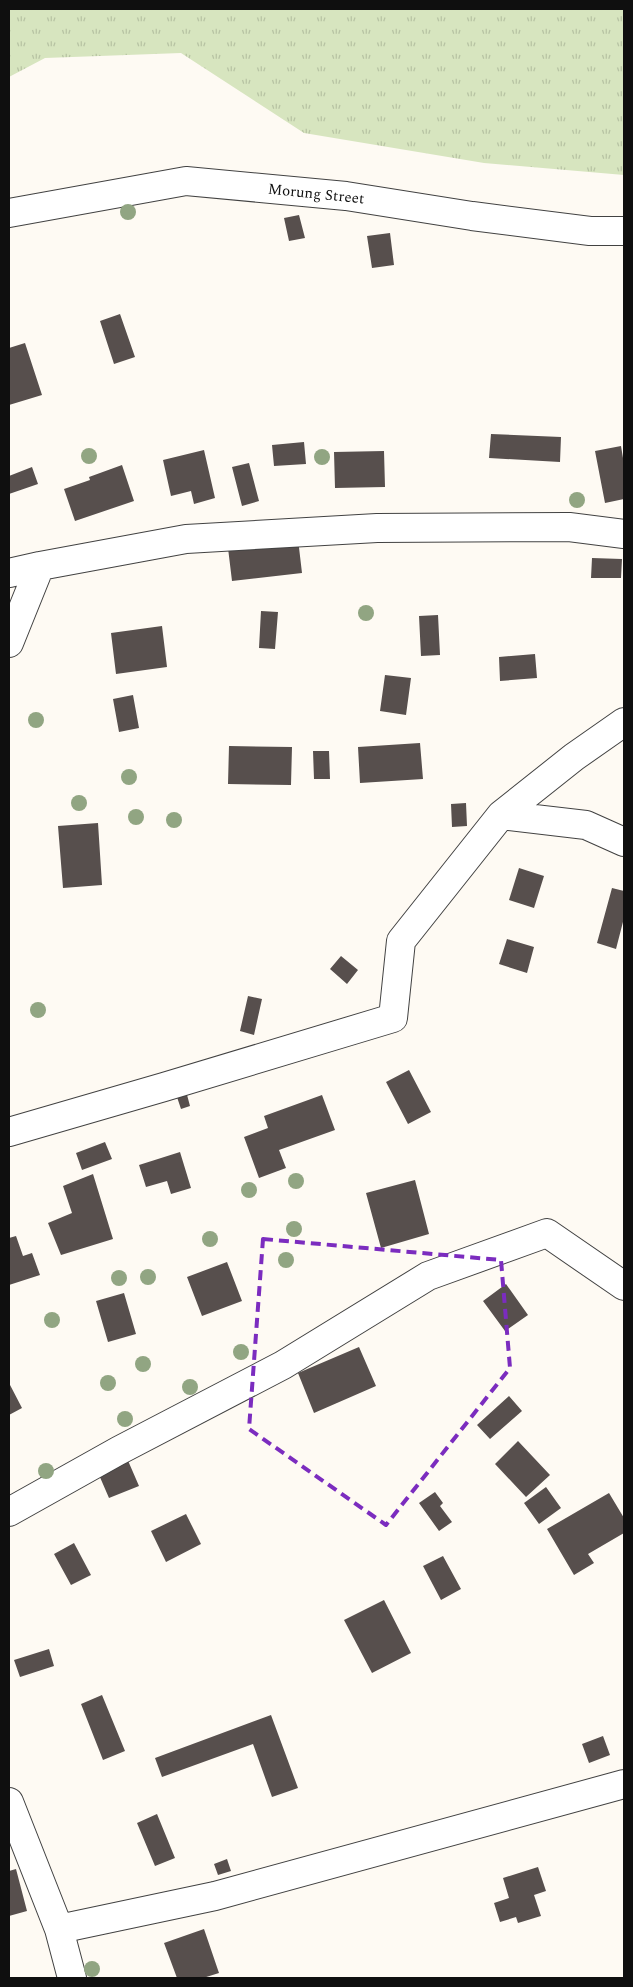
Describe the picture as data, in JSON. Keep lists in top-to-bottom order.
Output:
{
  "streets": {
    "street": ["Morung Street"]
  }
}
